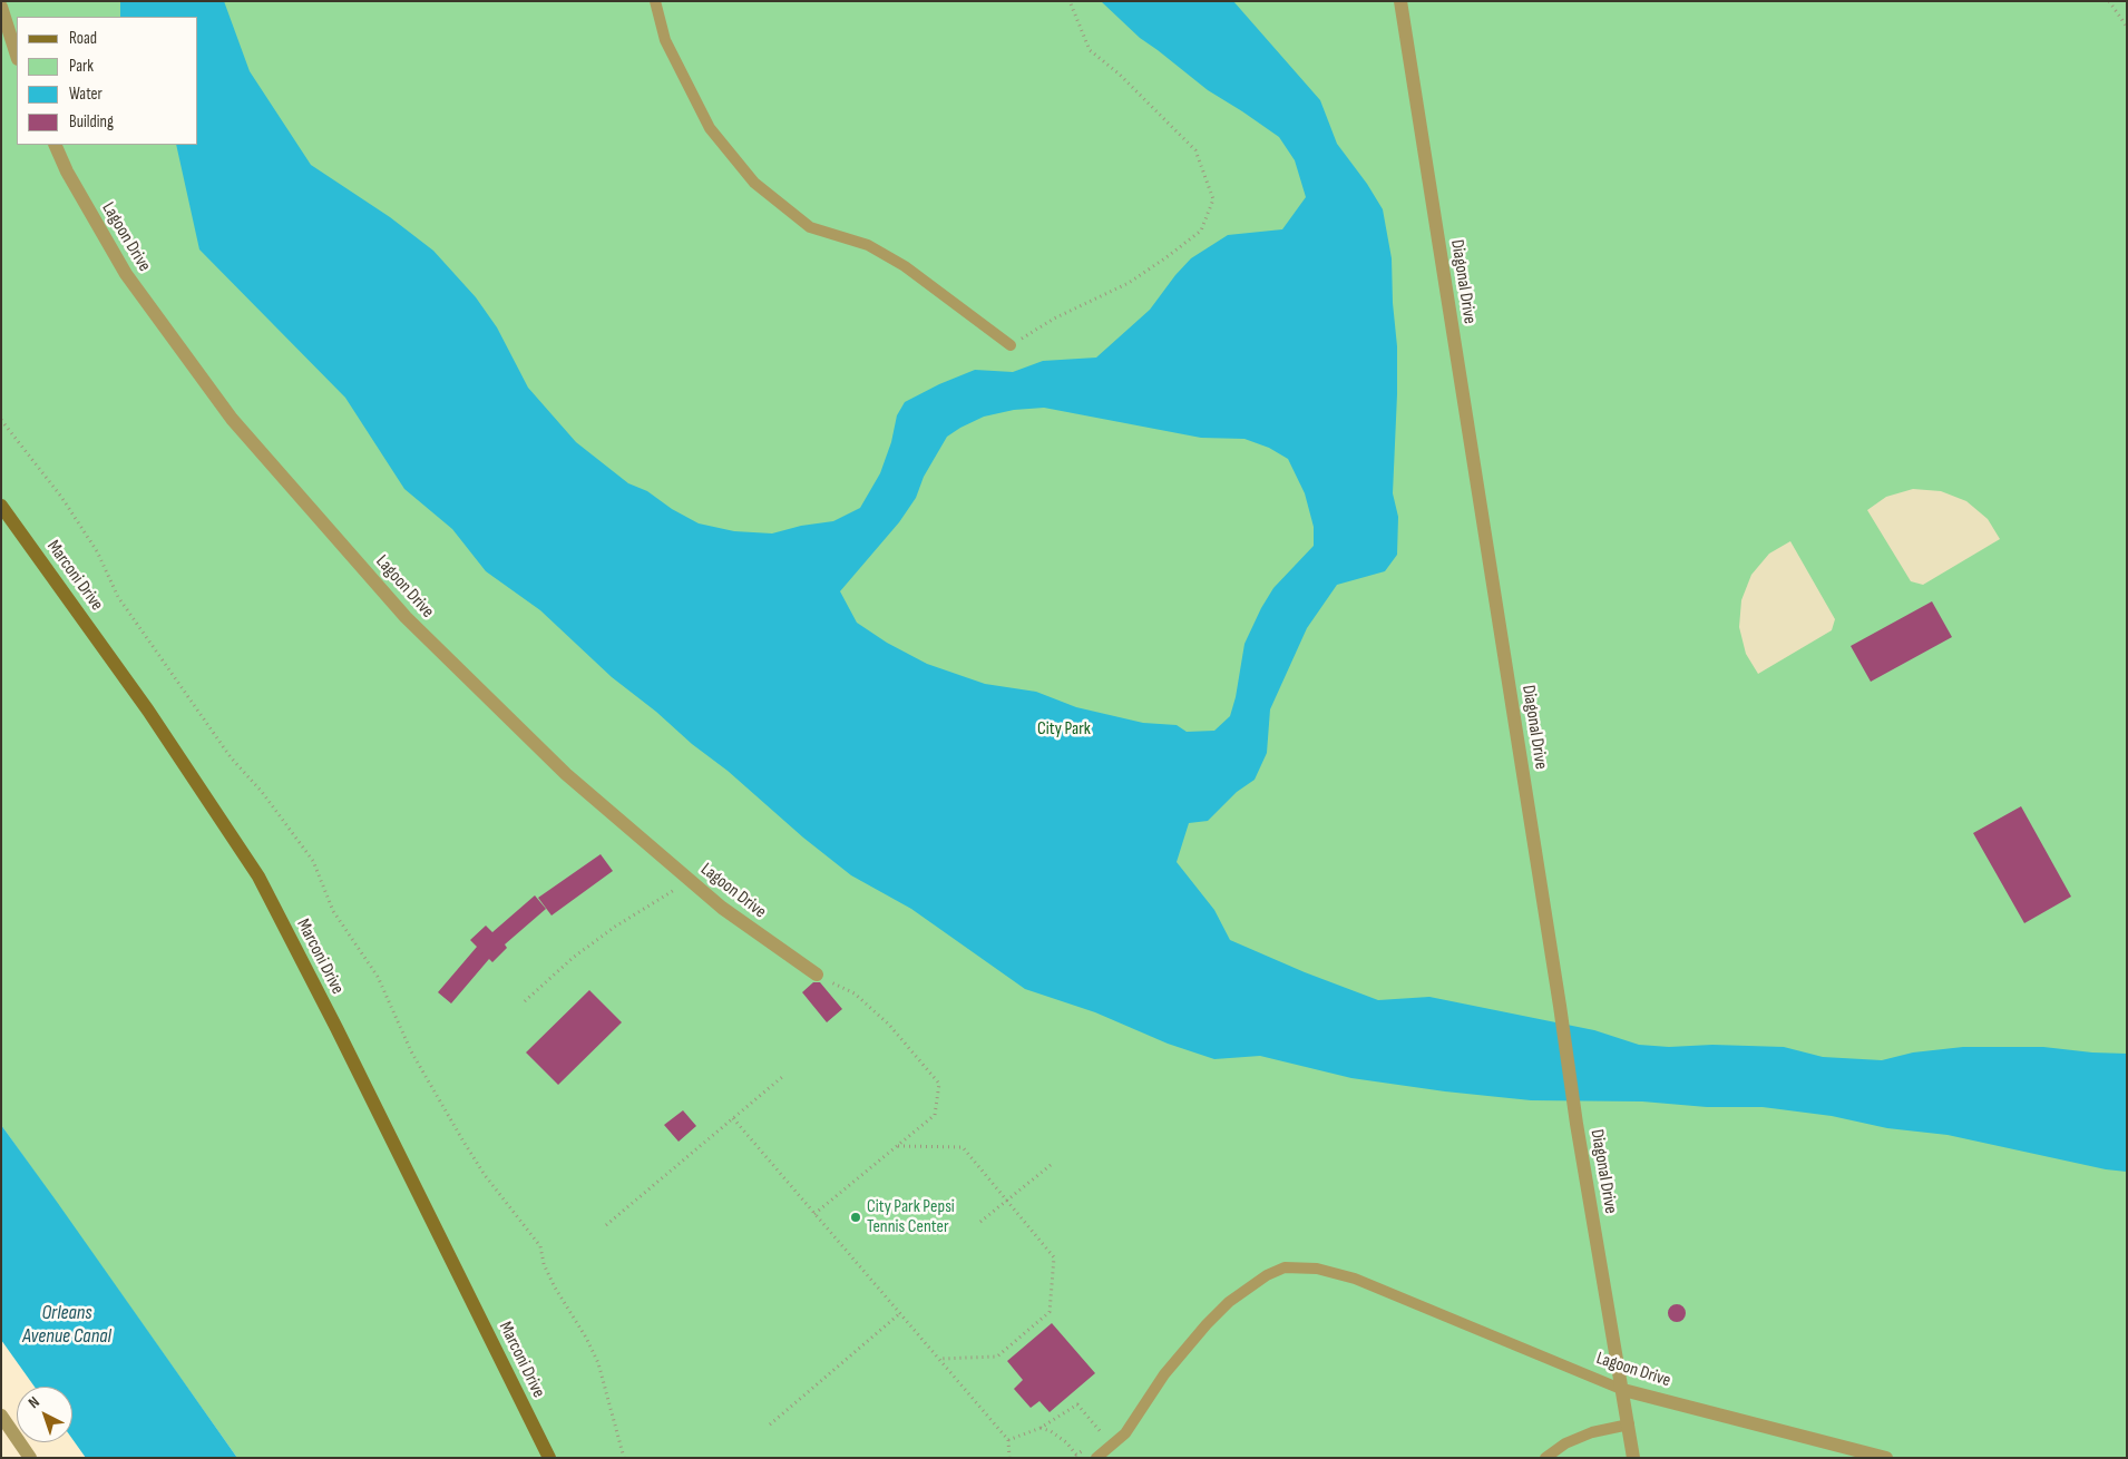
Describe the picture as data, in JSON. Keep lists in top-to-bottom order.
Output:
{
  "streets": {
    "street": ["Lagoon Drive", "Diagonal Drive", "Marconi Drive"]
  },
  "crossings": [
    ["Lagoon Drive", "Diagonal Drive"]
  ],
  "water": ["Orleans Avenue Canal"],
  "parks": ["City Park"],
  "places": ["City Park Pepsi Tennis Center"],
  "legend": [
    "Road",
    "Park",
    "Water",
    "Building"
  ],
  "north": "top left"
}
